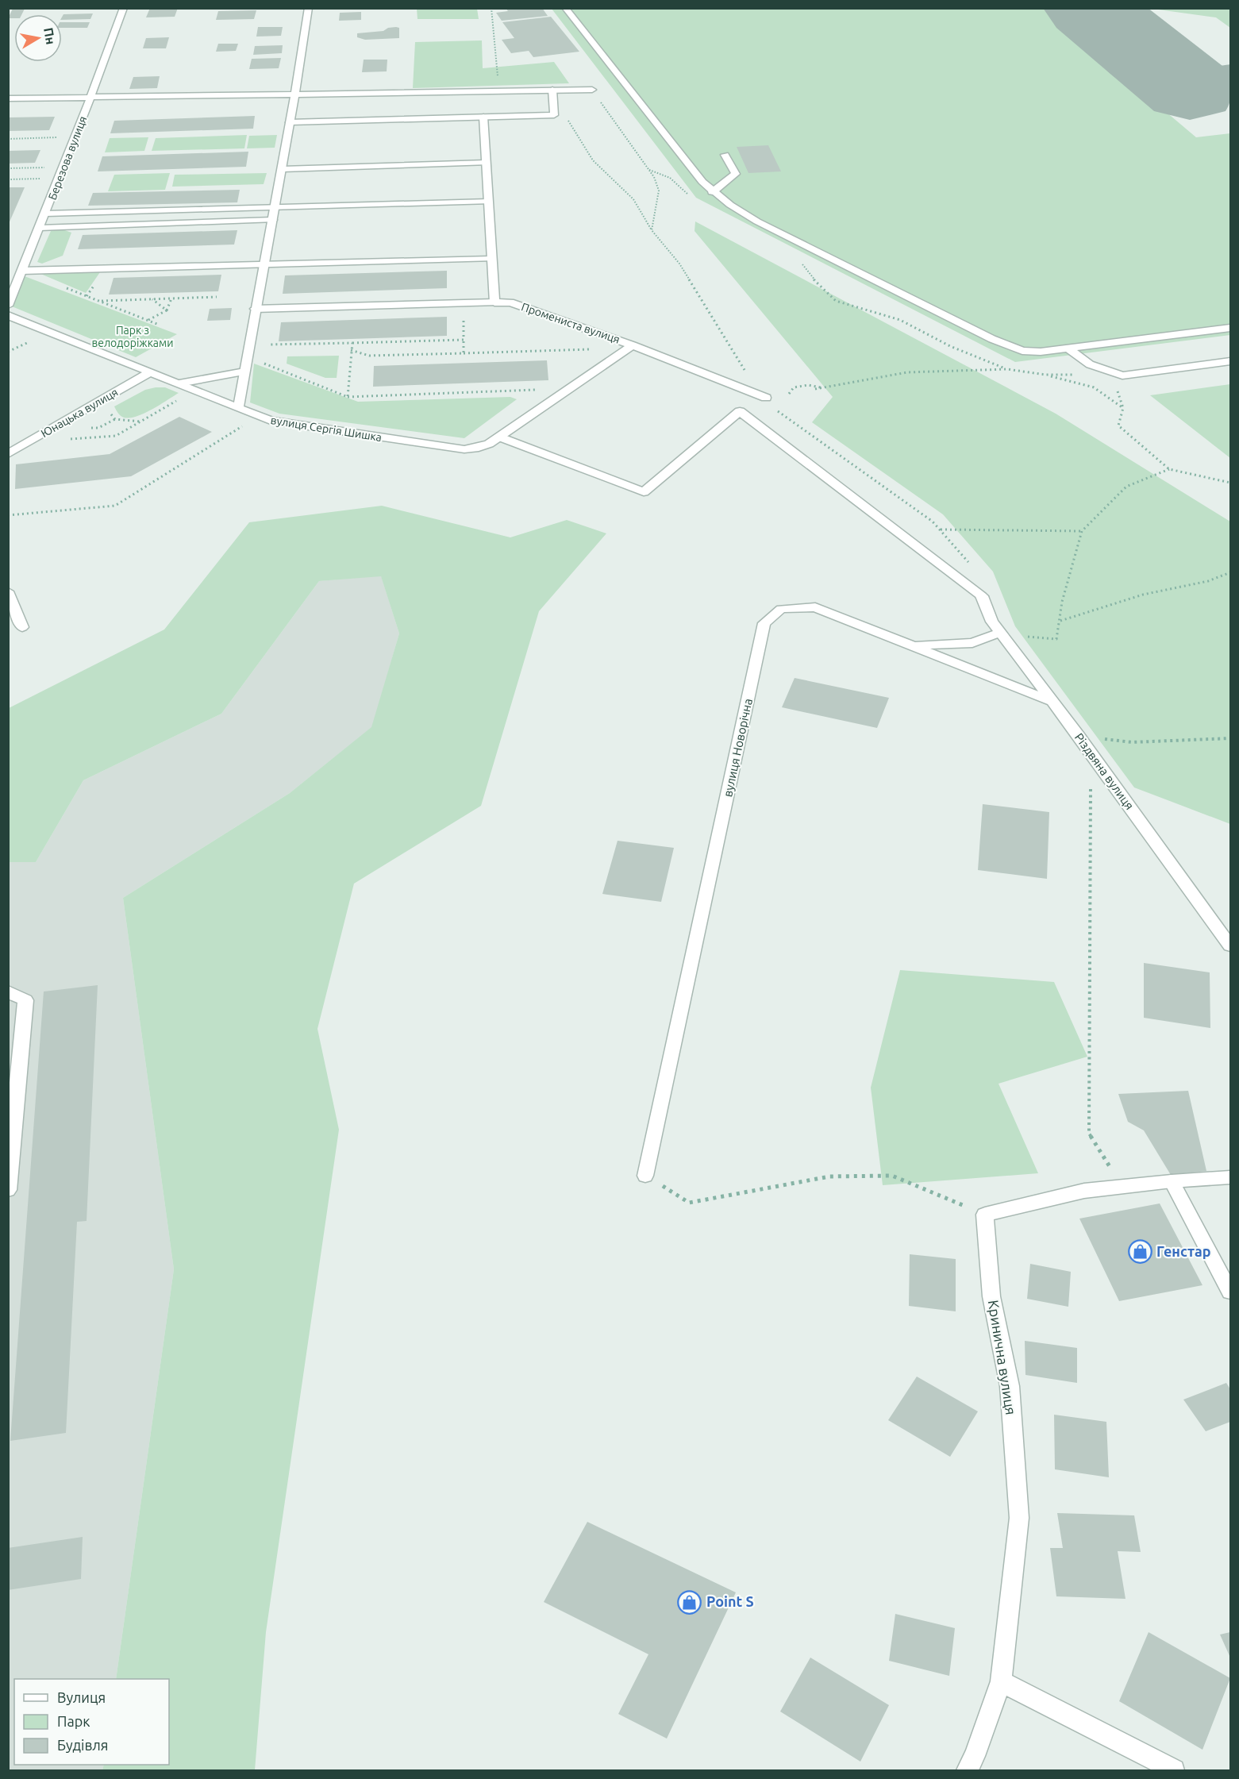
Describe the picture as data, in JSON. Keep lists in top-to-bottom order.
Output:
{
  "streets": {
    "street": [
      "Березова вулиця",
      "Промениста вулиця",
      "Юнацька вулиця",
      "вулиця Сергія Шишка",
      "вулиця Новорічна",
      "Різдвяна вулиця",
      "Кринична вулиця"
    ]
  },
  "crossings": [
    ["Промениста вулиця", "вулиця Сергія Шишка"],
    ["Юнацька вулиця", "вулиця Сергія Шишка"],
    ["вулиця Новорічна", "Різдвяна вулиця"]
  ],
  "parks": ["Парк з велодоріжками"],
  "places": {
    "shop": ["Генстар", "Point S"]
  },
  "legend": ["Вулиця", "Парк", "Будівля"],
  "north": "right"
}
